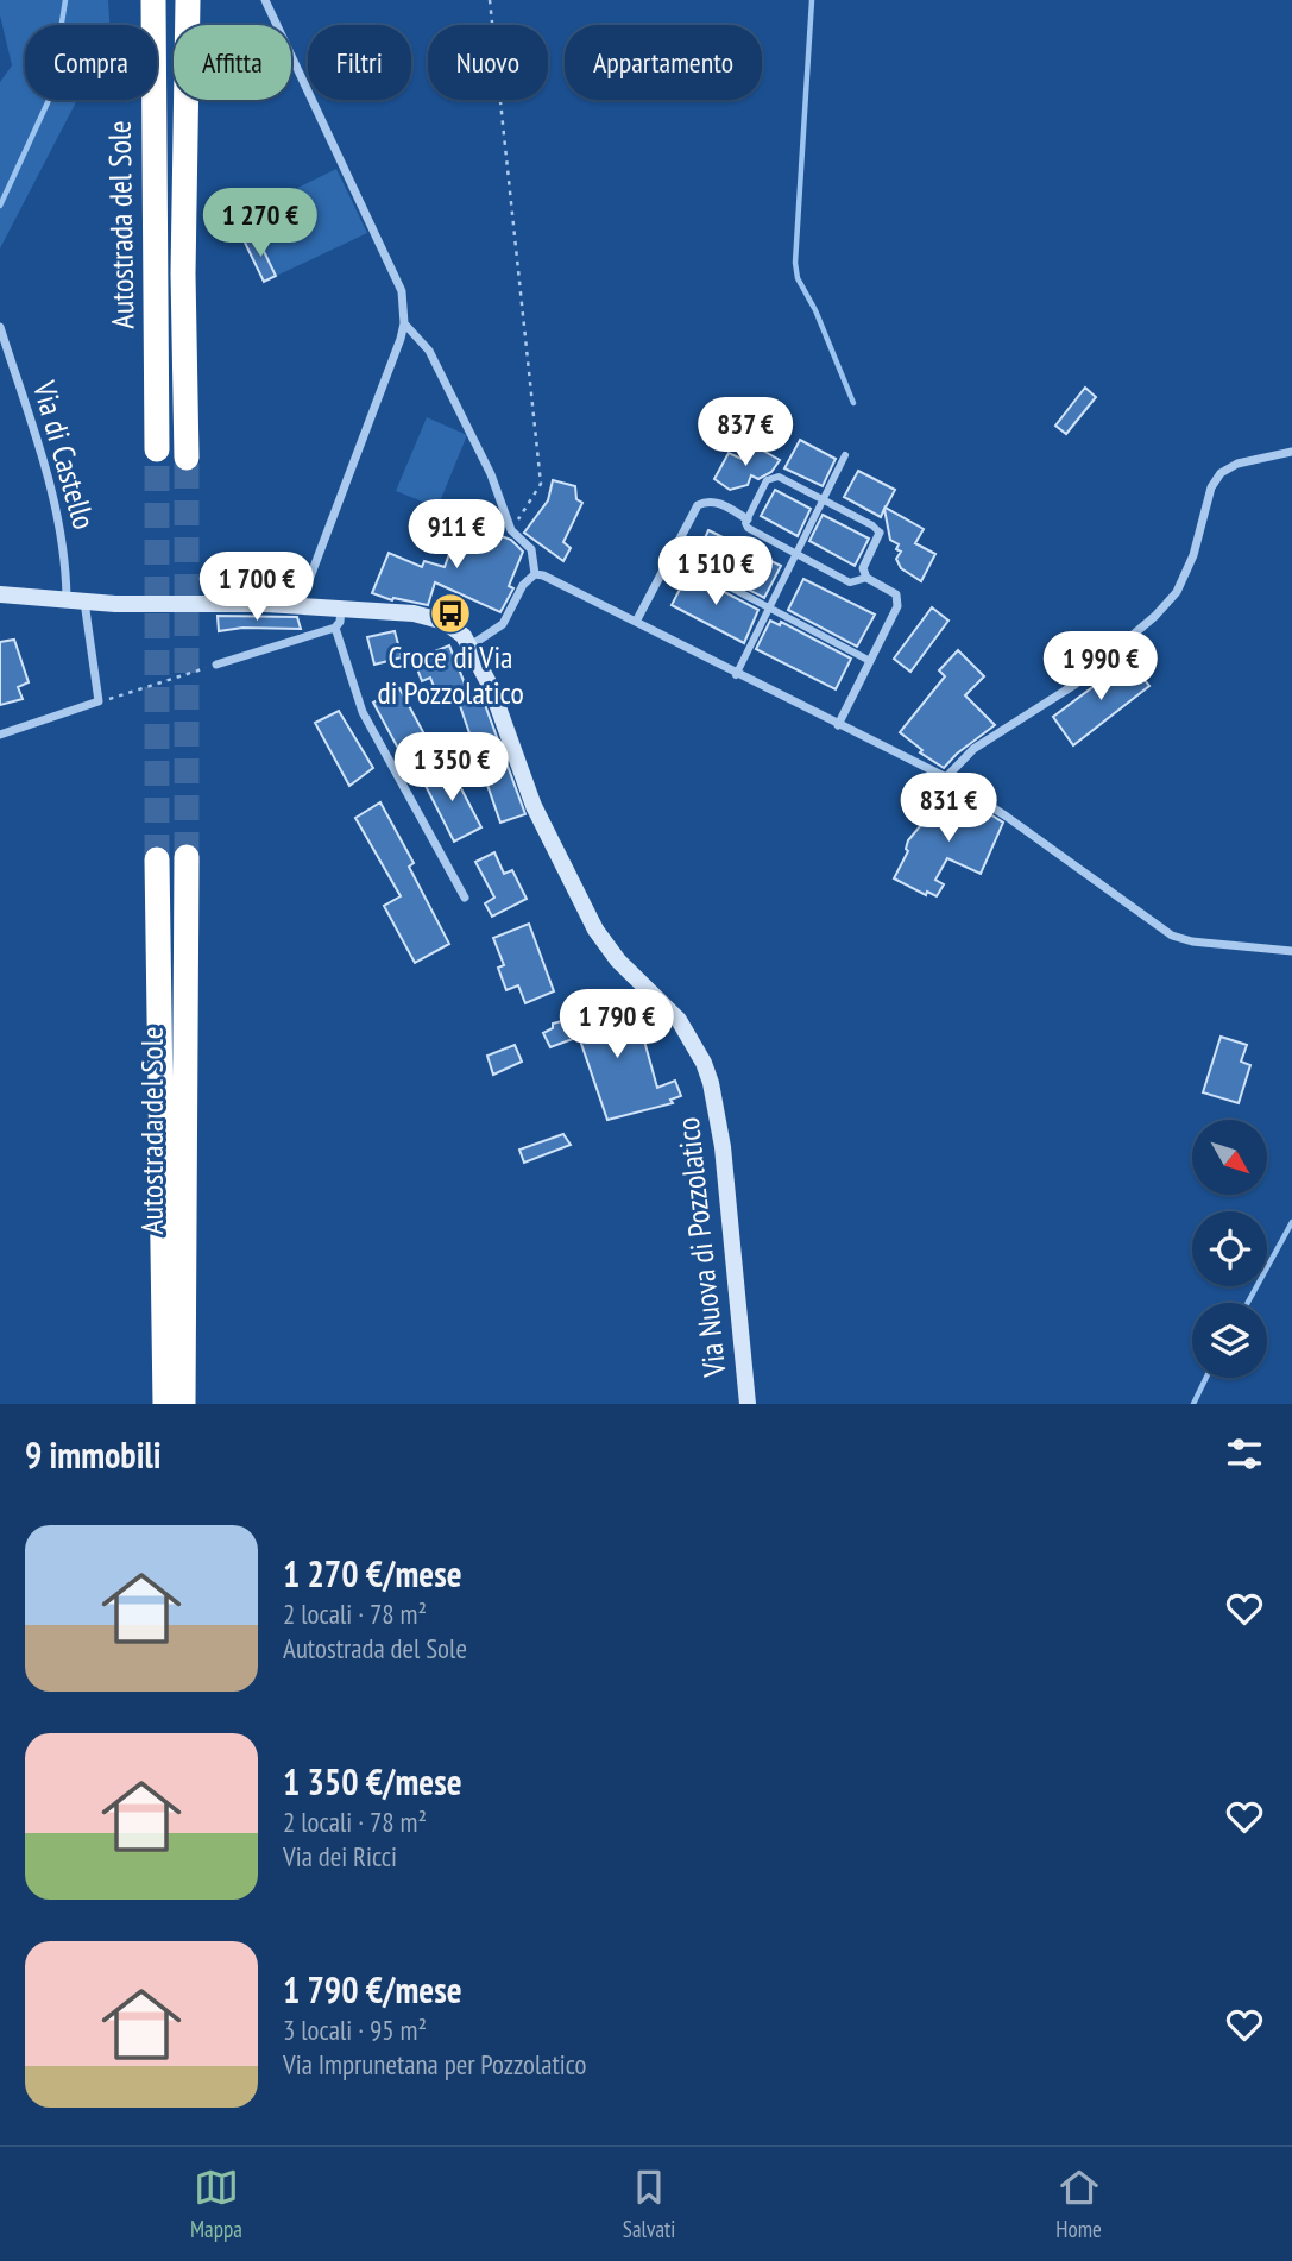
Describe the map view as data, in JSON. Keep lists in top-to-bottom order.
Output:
{
  "streets": {
    "highway": ["Autostrada del Sole"],
    "main road": ["Via Nuova di Pozzolatico"],
    "street": ["Via di Castello"]
  },
  "places": {
    "bus stop": ["Croce di Via di Pozzolatico"]
  },
  "north": "bottom right",
  "page": {
    "chip": [
      "Compra",
      "Affitta",
      "Filtri",
      "Nuovo",
      "Appartamento"
    ],
    "price": [
      "1 270 €",
      "837 €",
      "911 €",
      "1 510 €",
      "1 700 €",
      "1 990 €",
      "1 350 €",
      "831 €",
      "1 790 €"
    ],
    "heading": "9 immobili",
    "list": [
      {
        "name": "1 270 €/mese",
        "note": "2 locali · 78 m² · Autostrada del Sole"
      },
      {
        "name": "1 350 €/mese",
        "note": "2 locali · 78 m² · Via dei Ricci"
      },
      {
        "name": "1 790 €/mese",
        "note": "3 locali · 95 m² · Via Imprunetana per Pozzolatico"
      }
    ],
    "tabs": ["Mappa", "Salvati", "Home"]
  }
}
